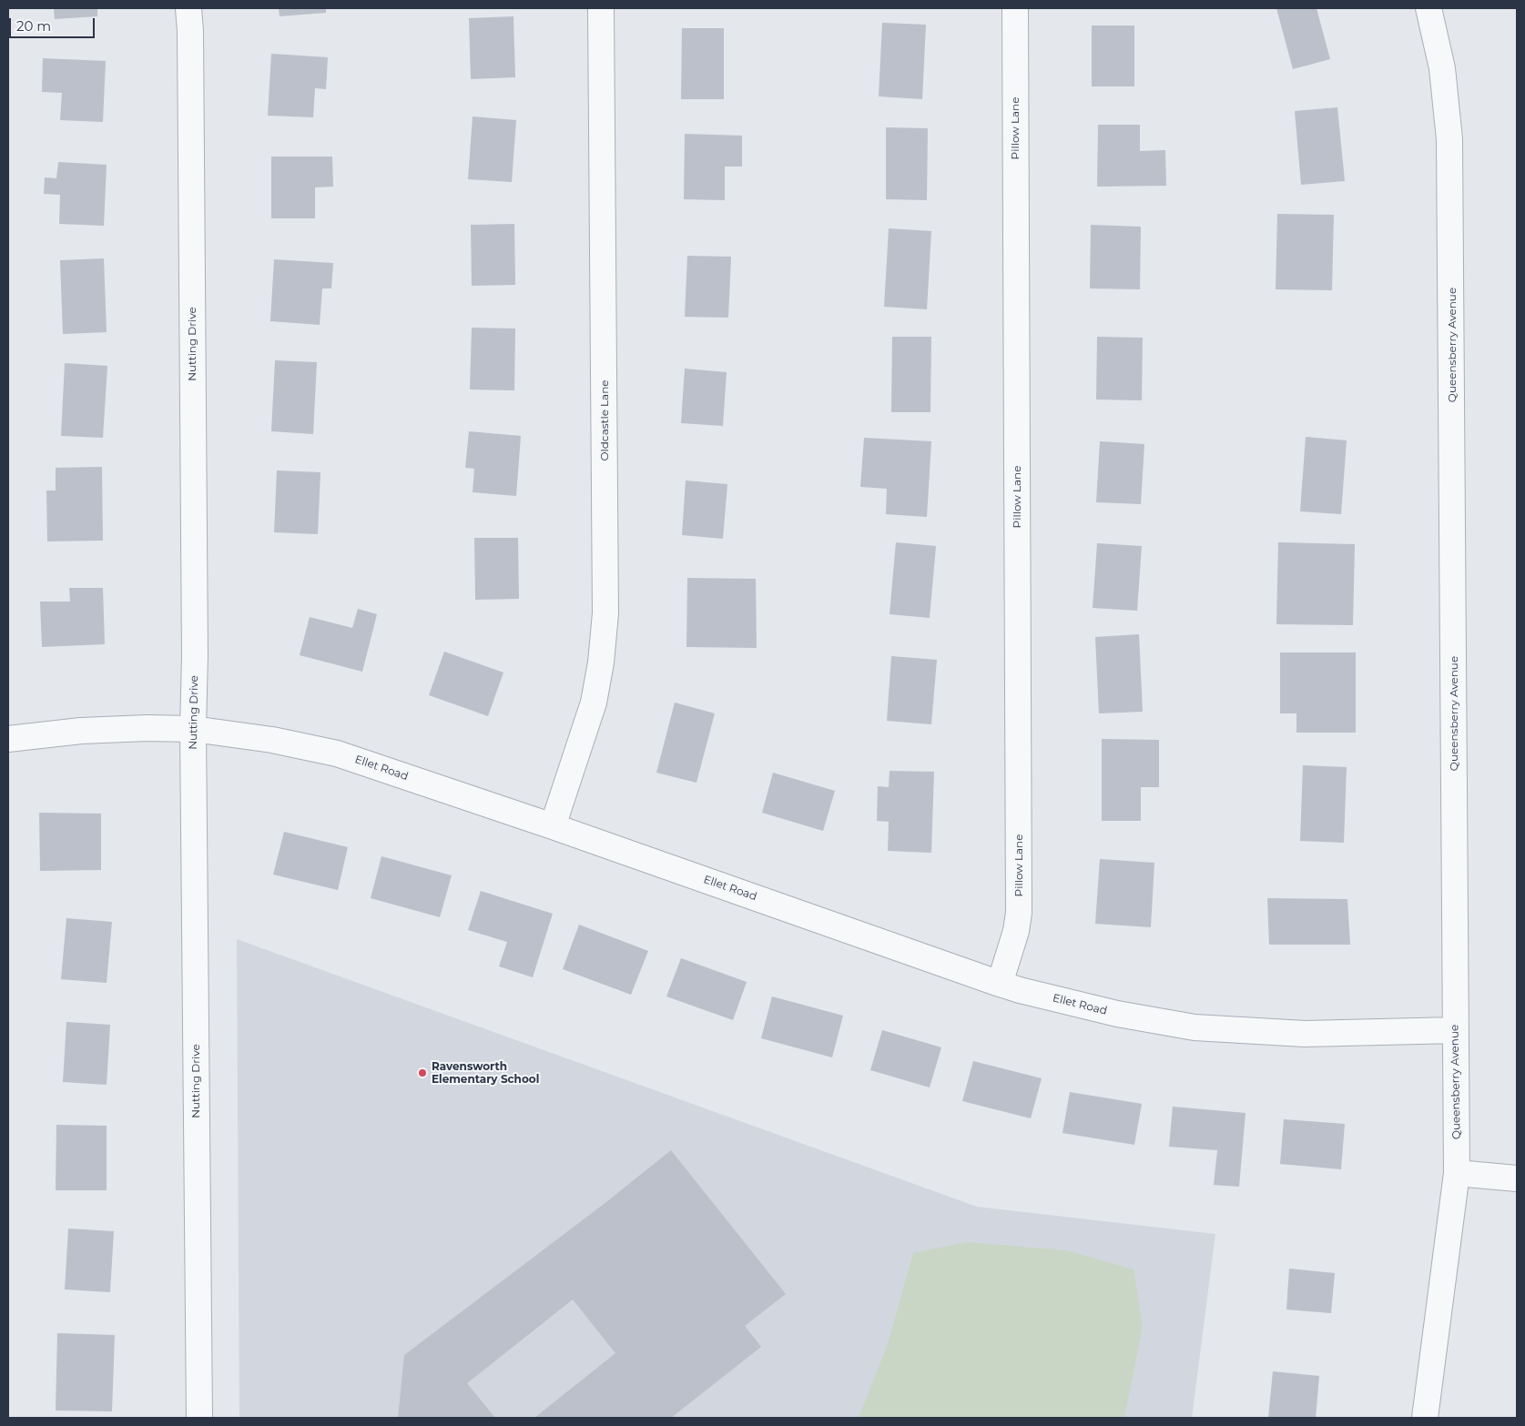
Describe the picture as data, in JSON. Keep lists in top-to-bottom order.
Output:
{
  "streets": {
    "street": [
      "Pillow Lane",
      "Nutting Drive",
      "Queensberry Avenue",
      "Oldcastle Lane",
      "Ellet Road"
    ]
  },
  "crossings": [
    ["Pillow Lane", "Ellet Road"],
    ["Nutting Drive", "Ellet Road"],
    ["Queensberry Avenue", "Ellet Road"],
    ["Oldcastle Lane", "Ellet Road"]
  ],
  "places": ["Ravensworth Elementary School"],
  "scale_bar": "20 m"
}
